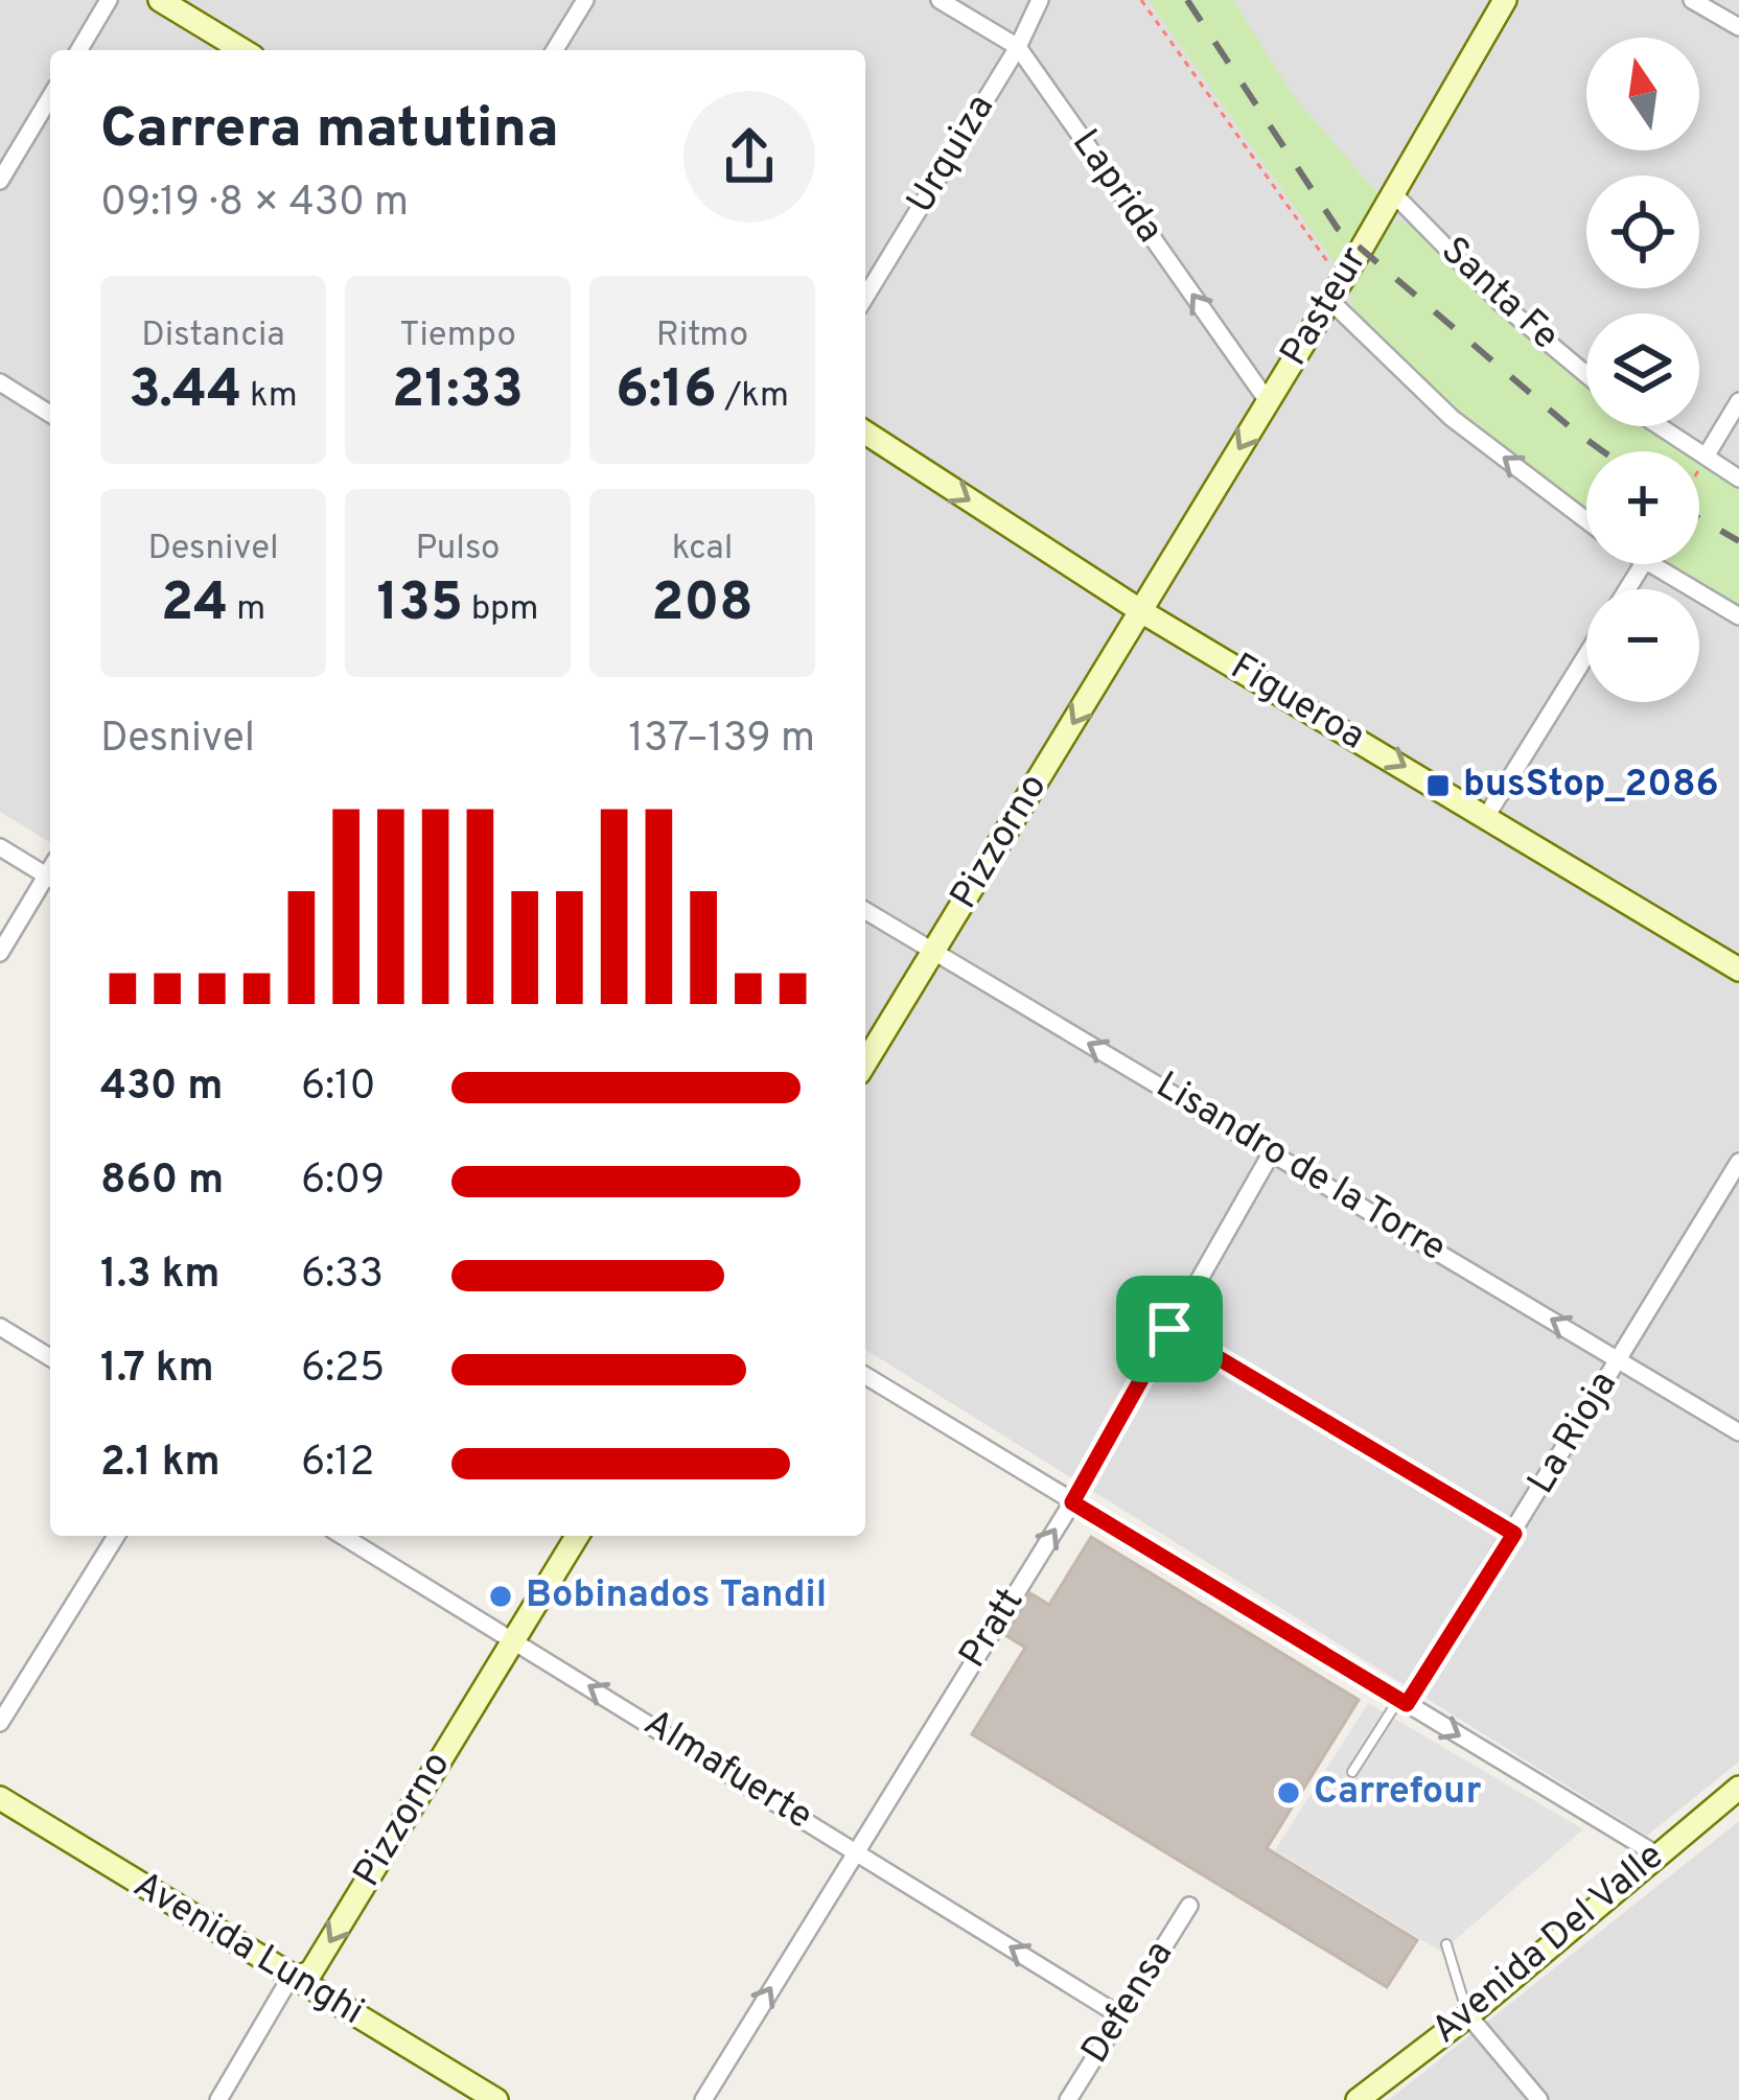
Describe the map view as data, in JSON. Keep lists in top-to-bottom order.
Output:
{
  "streets": {
    "street": [
      "Urquiza",
      "Laprida",
      "Santa Fe",
      "Pasteur",
      "Figueroa",
      "Pizzorno",
      "Lisandro de la Torre",
      "La Rioja",
      "Pratt",
      "Almafuerte",
      "Avenida Del Valle",
      "Avenida Lunghi",
      "Defensa"
    ]
  },
  "crossings": [
    ["Urquiza", "Laprida"],
    ["Laprida", "Pasteur"],
    ["Santa Fe", "Pasteur"],
    ["Pasteur", "Figueroa"],
    ["Pasteur", "Pizzorno"],
    ["Figueroa", "Pizzorno"],
    ["Pizzorno", "Lisandro de la Torre"],
    ["Pizzorno", "Almafuerte"],
    ["Pizzorno", "Avenida Lunghi"],
    ["Lisandro de la Torre", "La Rioja"],
    ["Lisandro de la Torre", "Pratt"],
    ["Pratt", "Almafuerte"],
    ["Almafuerte", "Defensa"]
  ],
  "one_way": [
    "Laprida",
    "Figueroa",
    "Pizzorno",
    "Lisandro de la Torre",
    "Pratt",
    "Almafuerte"
  ],
  "places": {
    "transit": ["busStop_2086"],
    "other": ["Bobinados Tandil", "Carrefour"]
  },
  "north": "top",
  "page": {
    "map_buttons": ["+", "−"],
    "heading": ["Carrera matutina", "09:19 · 8 × 430 m"],
    "stats": [
      ["Distancia", "3.44 km"],
      ["Tiempo", "21:33"],
      ["Ritmo", "6:16 /km"],
      ["Desnivel", "24 m"],
      ["Pulso", "135 bpm"],
      ["kcal", "208"]
    ],
    "chart": ["Desnivel", "137–139 m"],
    "list": [
      {
        "name": "430 m",
        "note": "6:10"
      },
      {
        "name": "860 m",
        "note": "6:09"
      },
      {
        "name": "1.3 km",
        "note": "6:33"
      },
      {
        "name": "1.7 km",
        "note": "6:25"
      },
      {
        "name": "2.1 km",
        "note": "6:12"
      }
    ]
  }
}
